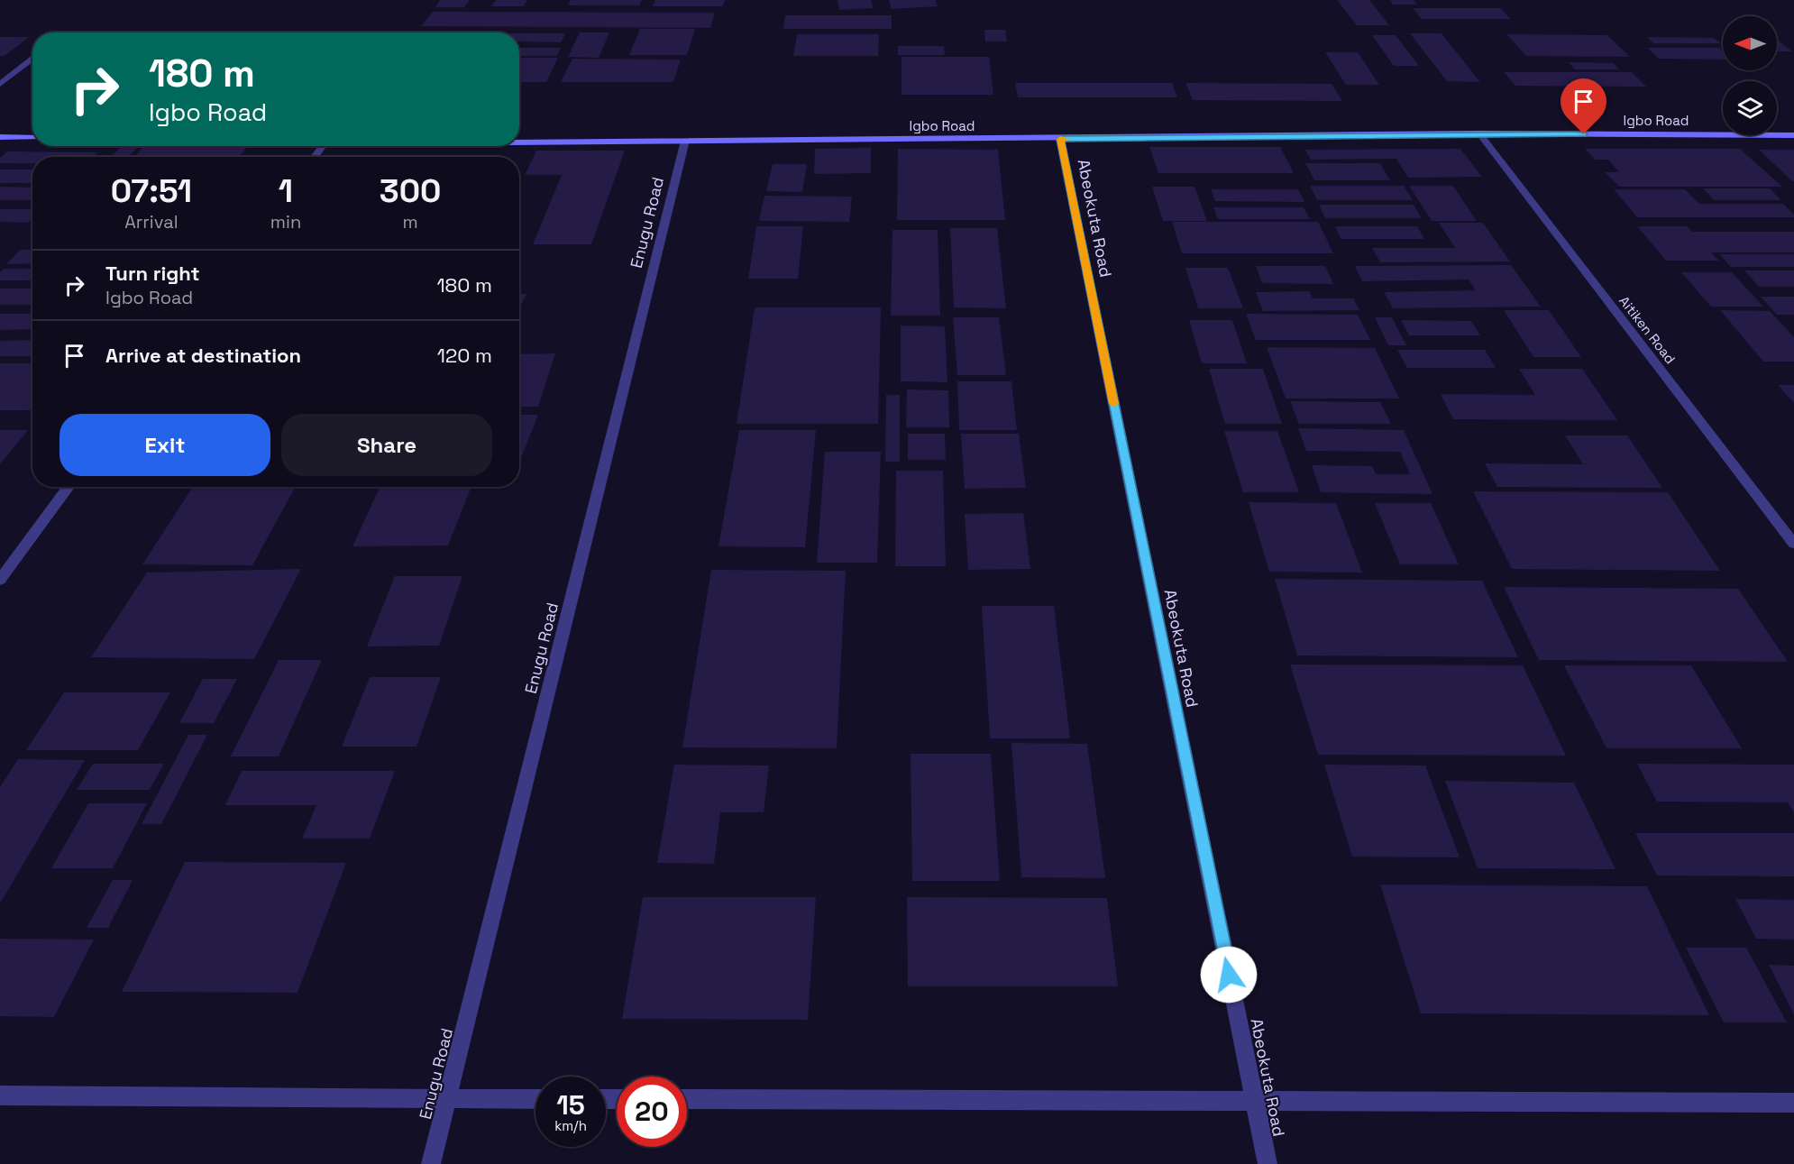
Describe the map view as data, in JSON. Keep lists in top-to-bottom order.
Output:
{
  "streets": {
    "street": [
      "Igbo Road",
      "Abeokuta Road",
      "Enugu Road",
      "Aitiken Road"
    ]
  },
  "crossings": [
    ["Igbo Road", "Abeokuta Road"],
    ["Igbo Road", "Enugu Road"],
    ["Igbo Road", "Aitiken Road"]
  ],
  "north": "left",
  "page": {
    "turn": ["180 m", "Igbo Road"],
    "eta": [
      "07:51",
      "Arrival",
      "1",
      "min",
      "300",
      "m"
    ],
    "list": [
      {
        "name": "Turn right",
        "note": "Igbo Road",
        "value": "180 m"
      },
      {
        "name": "Arrive at destination",
        "value": "120 m"
      }
    ],
    "buttons": ["Exit", "Share"],
    "speed": "15 km/h",
    "limit": "20"
  }
}
